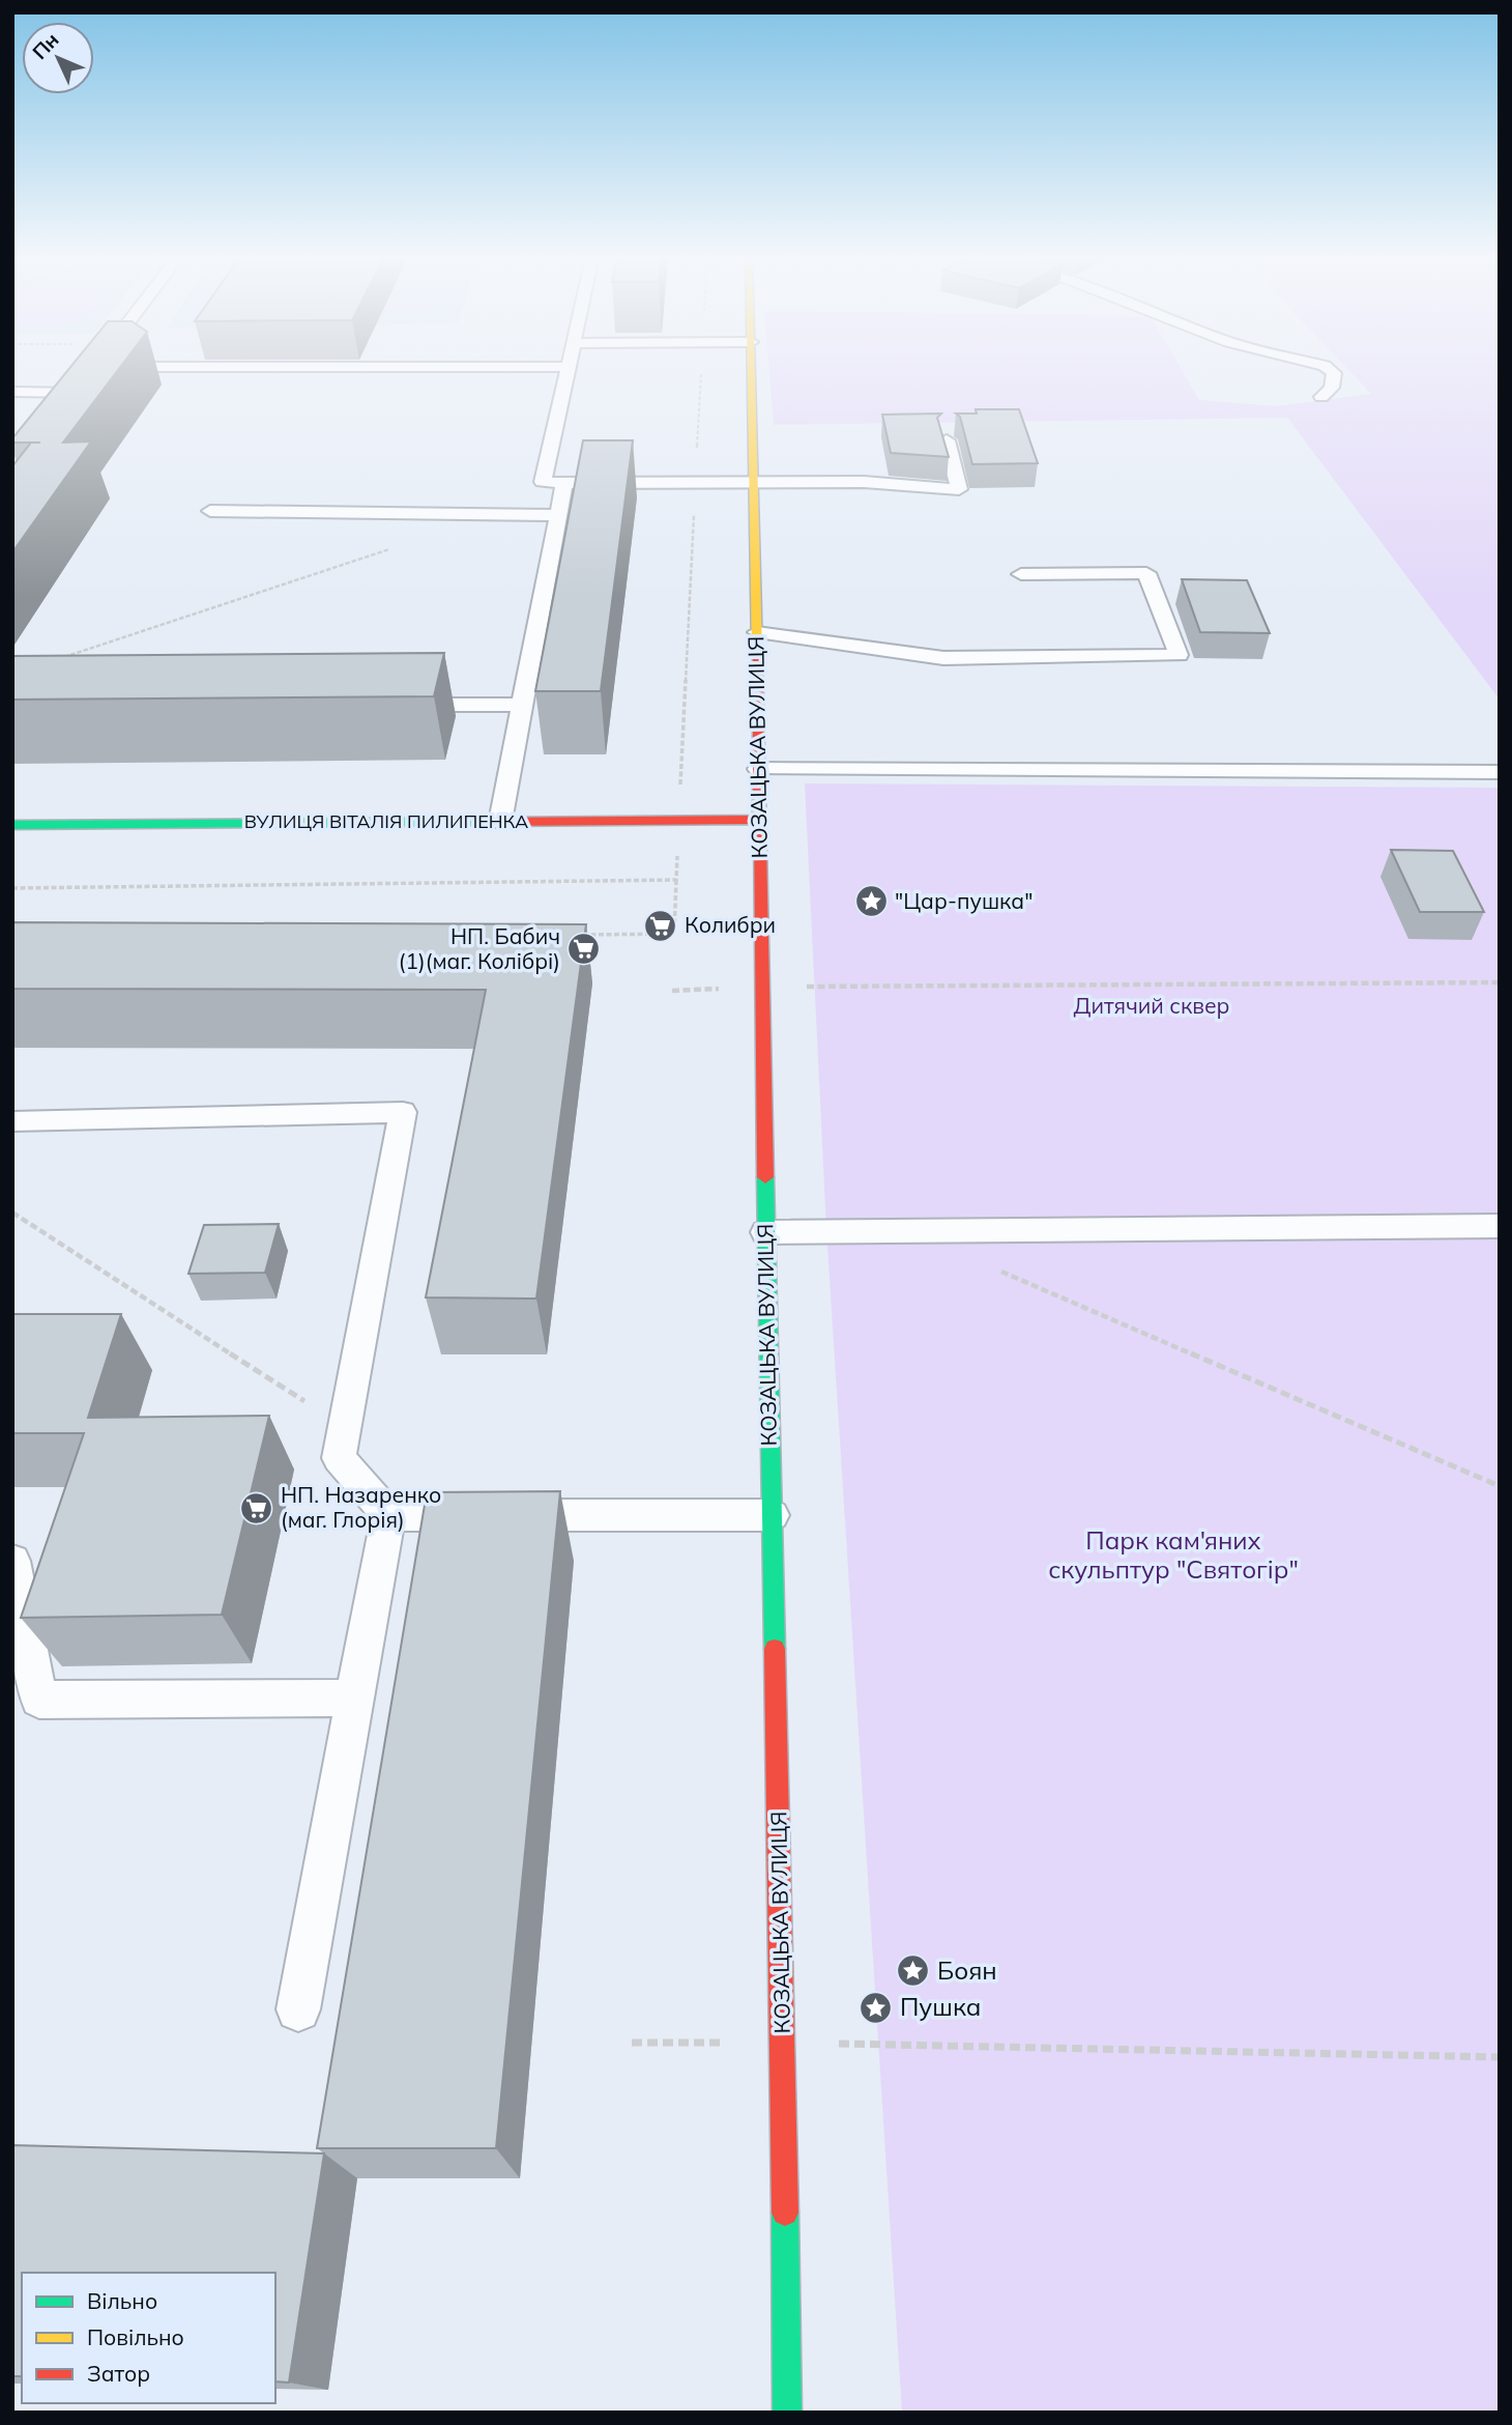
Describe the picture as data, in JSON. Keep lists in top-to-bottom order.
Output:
{
  "streets": {
    "street": ["КОЗАЦЬКА ВУЛИЦЯ", "ВУЛИЦЯ ВІТАЛІЯ ПИЛИПЕНКА"]
  },
  "crossings": [
    ["КОЗАЦЬКА ВУЛИЦЯ", "ВУЛИЦЯ ВІТАЛІЯ ПИЛИПЕНКА"]
  ],
  "parks": ["Дитячий сквер", "Парк кам'яних скульптур \"Святогір\""],
  "places": {
    "place": ["\"Цар-пушка\"", "Боян", "Пушка"],
    "supermarket": ["Колибри", "НП. Бабич (1)(маг. Колібрі)", "НП. Назаренко (маг. Глорія)"]
  },
  "legend": ["Вільно", "Повільно", "Затор"],
  "north": "top left"
}
